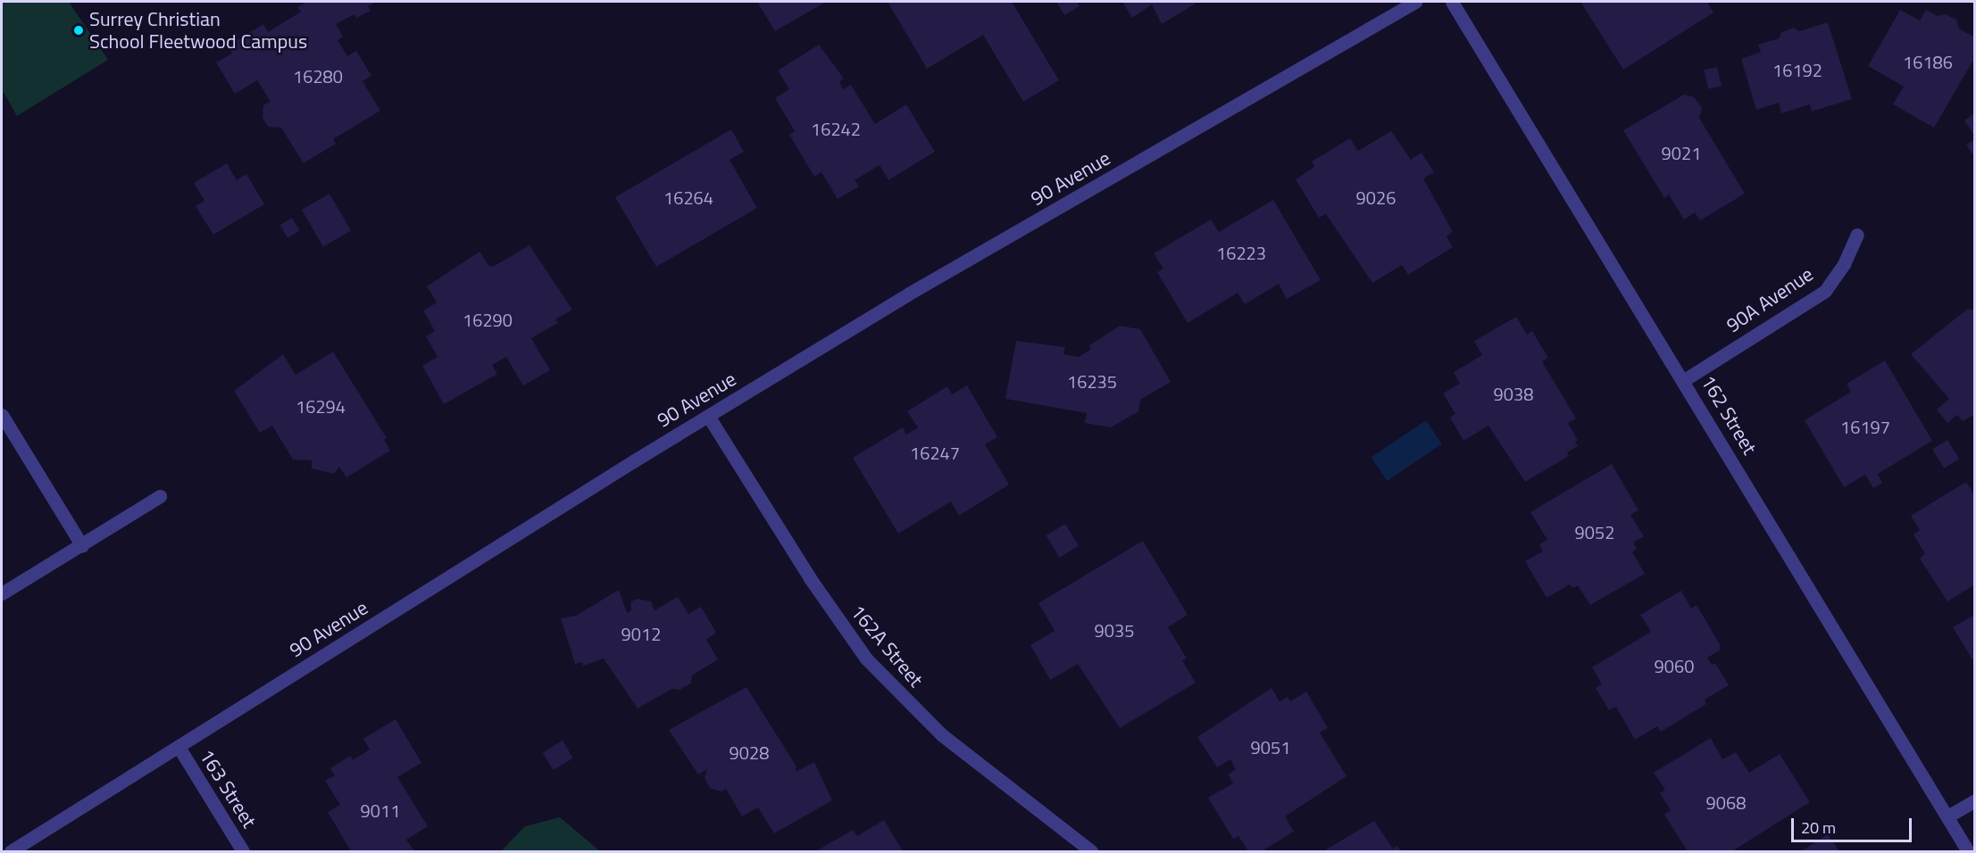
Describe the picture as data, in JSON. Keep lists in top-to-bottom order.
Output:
{
  "streets": {
    "street": [
      "90 Avenue",
      "90A Avenue",
      "162 Street",
      "162A Street",
      "163 Street"
    ]
  },
  "crossings": [
    ["90 Avenue", "162A Street"],
    ["90 Avenue", "163 Street"],
    ["90A Avenue", "162 Street"]
  ],
  "places": ["Surrey Christian School Fleetwood Campus"],
  "house_numbers": [
    "16186",
    "16192",
    "16280",
    "16242",
    "9021",
    "16264",
    "9026",
    "16223",
    "16290",
    "16235",
    "9038",
    "16294",
    "16197",
    "16247",
    "9052",
    "9035",
    "9012",
    "9060",
    "9051",
    "9028",
    "9068",
    "9011"
  ],
  "scale_bar": "20 m"
}
